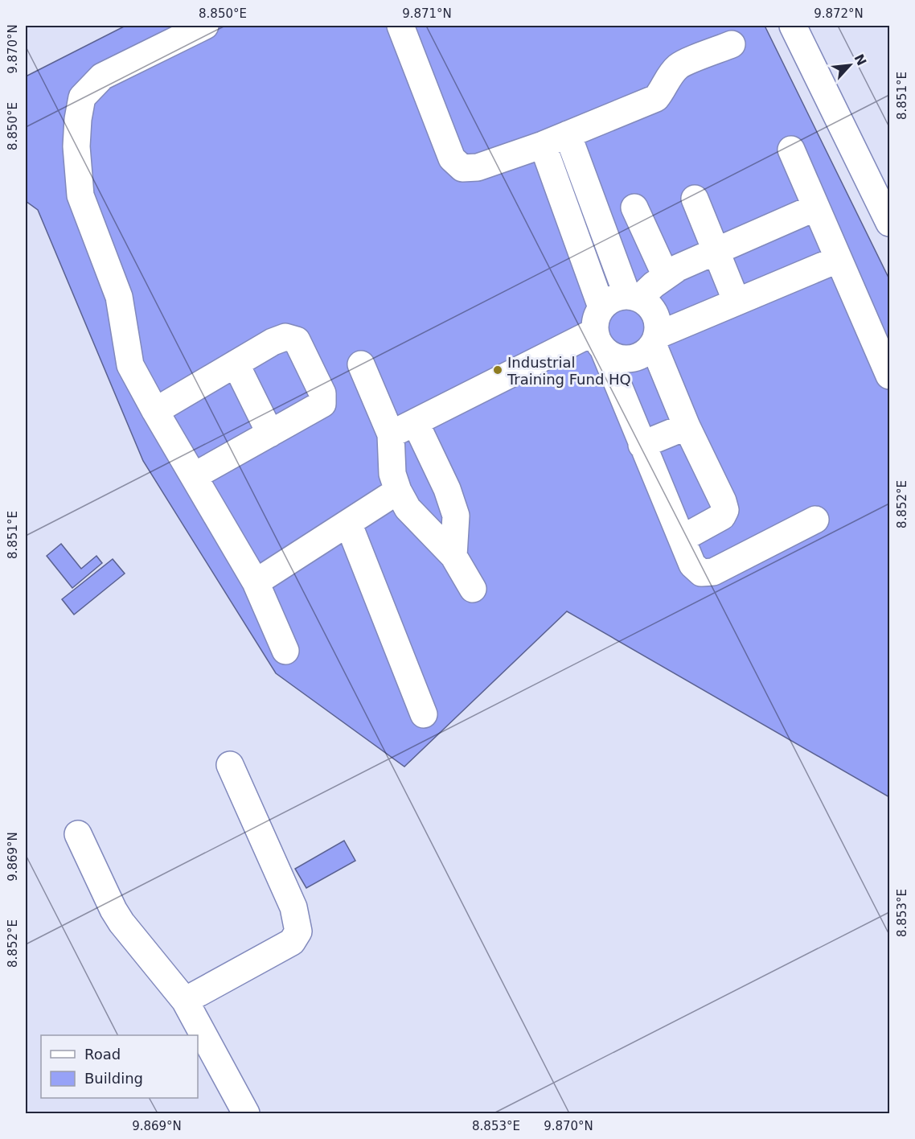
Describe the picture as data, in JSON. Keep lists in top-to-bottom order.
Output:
{
  "places": ["Industrial Training Fund HQ"],
  "legend": ["Road", "Building"],
  "north": "top right",
  "coordinates": [
    "8.850°E",
    "9.871°N",
    "9.872°N",
    "9.870°N",
    "8.851°E",
    "8.852°E",
    "9.869°N",
    "8.853°E"
  ]
}
